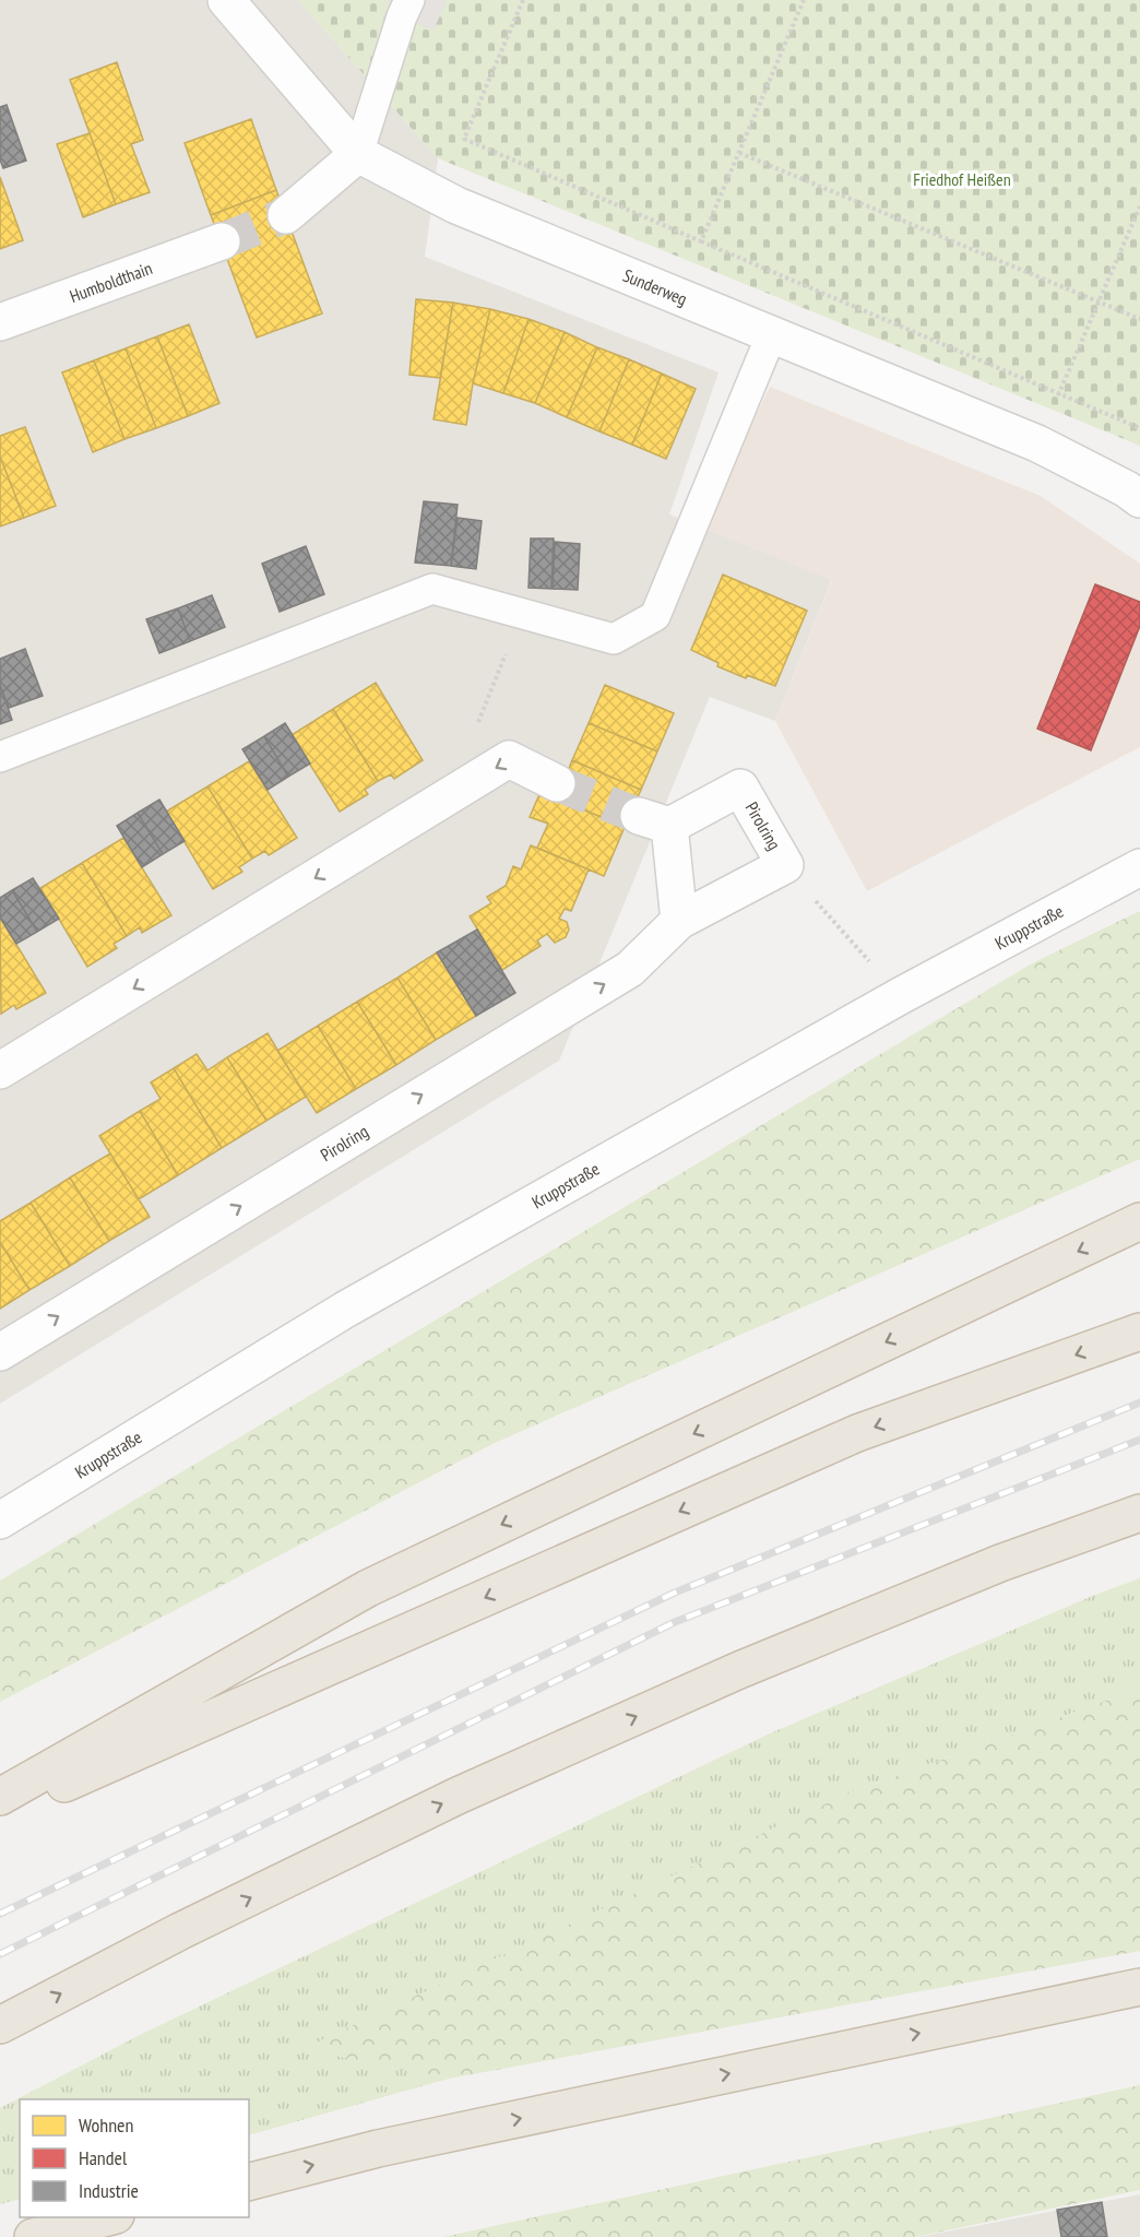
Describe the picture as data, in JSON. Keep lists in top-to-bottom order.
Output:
{
  "streets": {
    "street": [
      "Humboldthain",
      "Sunderweg",
      "Pirolring",
      "Kruppstraße"
    ]
  },
  "parks": ["Friedhof Heißen"],
  "legend": ["Wohnen", "Handel", "Industrie"]
}
